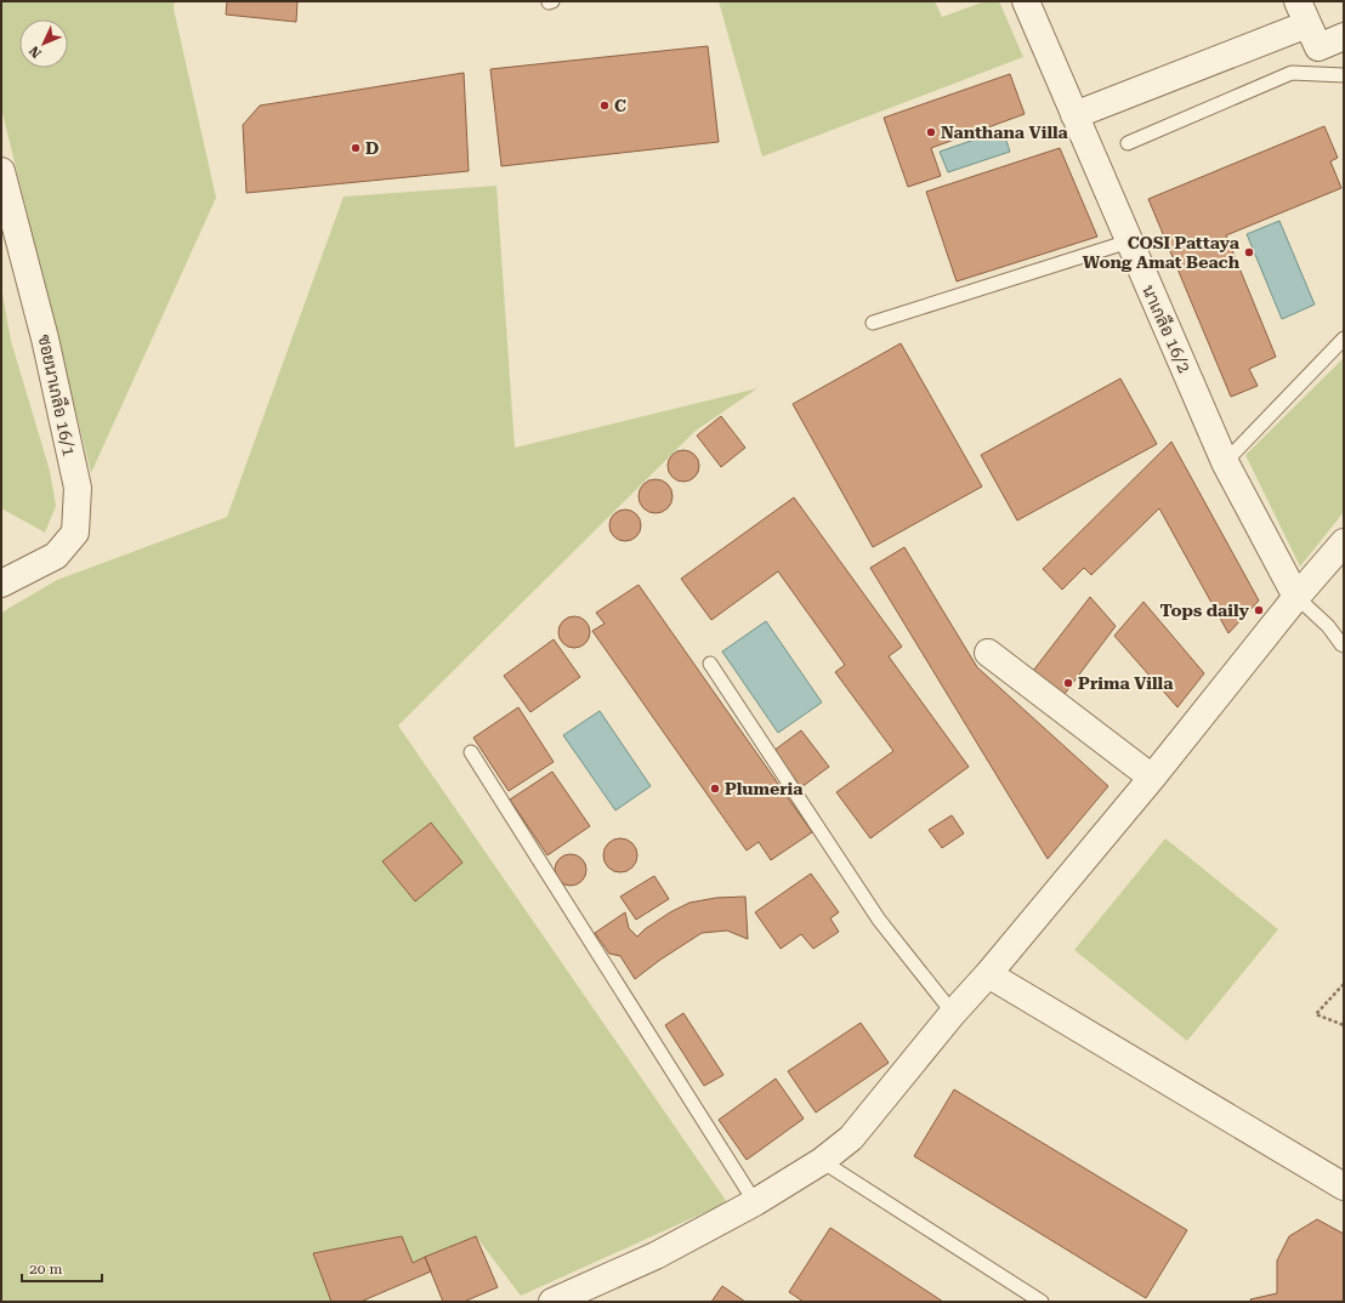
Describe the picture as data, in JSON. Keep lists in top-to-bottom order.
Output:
{
  "streets": {
    "street": ["นาเกลือ 16/2", "ซอยนาเกลือ 16/1"]
  },
  "places": [
    "C",
    "Nanthana Villa",
    "D",
    "COSI Pattaya Wong Amat Beach",
    "Tops daily",
    "Prima Villa",
    "Plumeria"
  ],
  "scale_bar": "20 m",
  "north": "bottom left"
}
